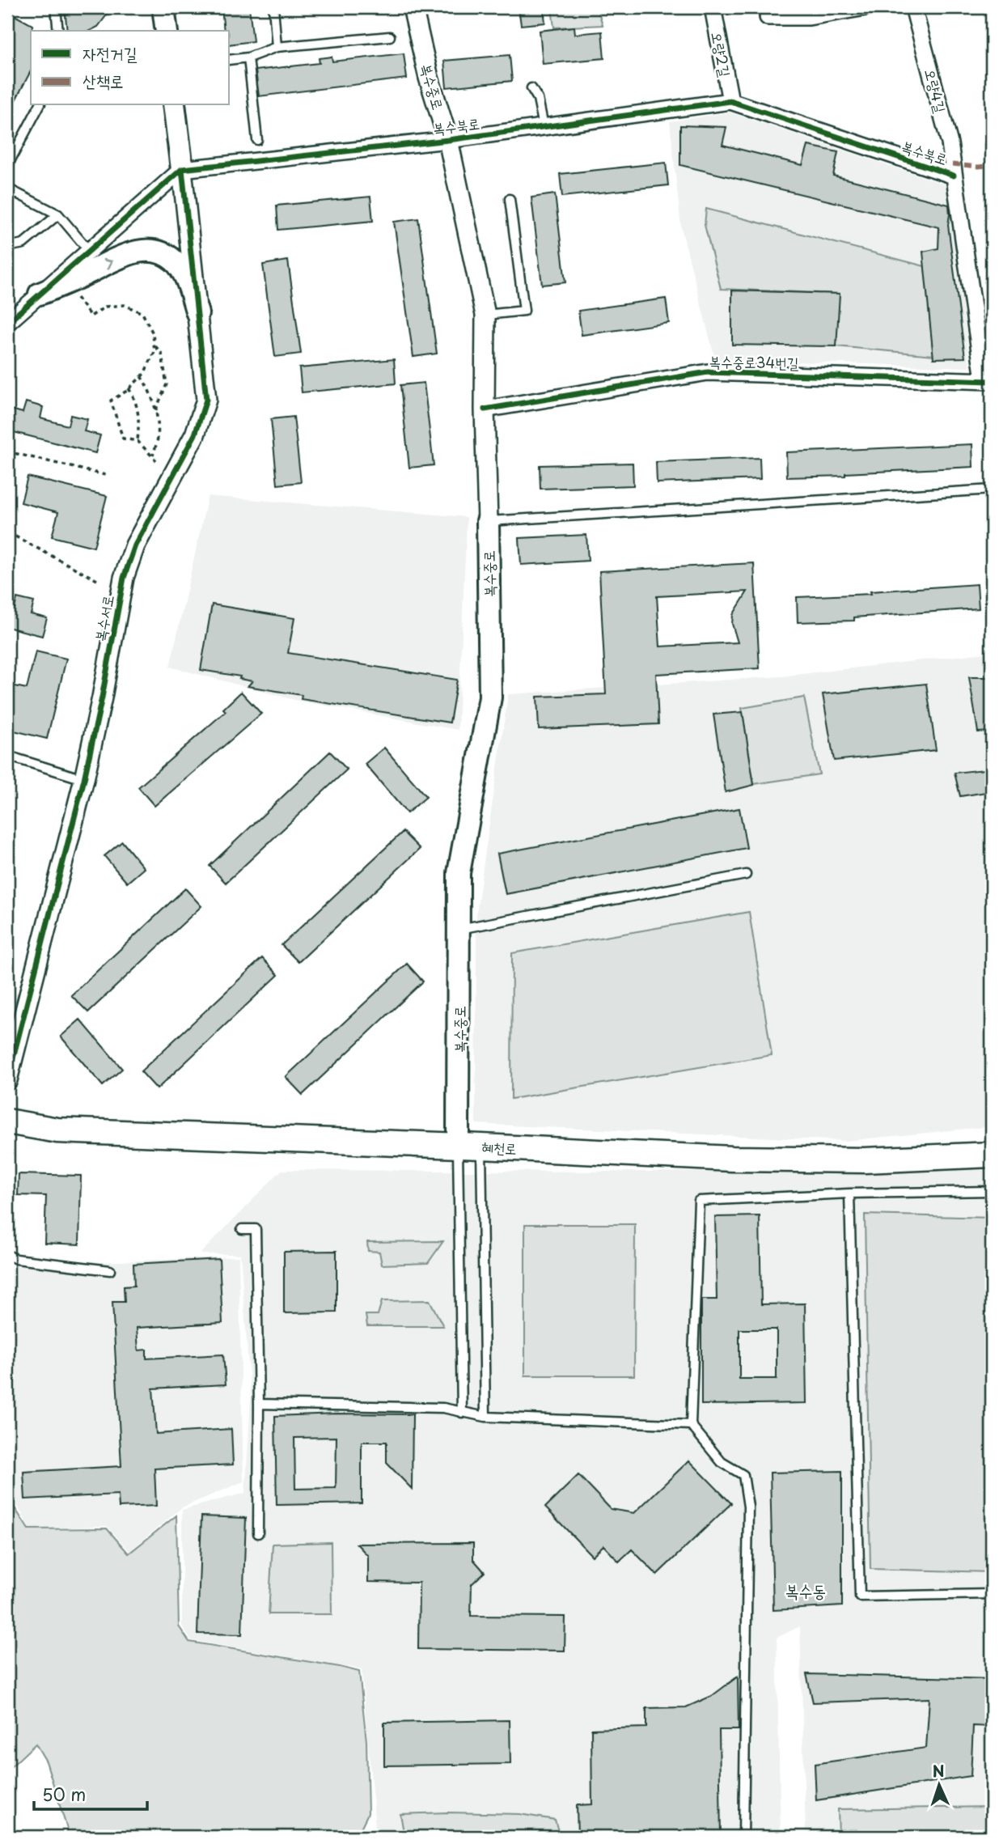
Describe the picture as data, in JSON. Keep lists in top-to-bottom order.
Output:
{
  "streets": {
    "main road": ["복수중로", "복수서로", "혜천로"],
    "street": [
      "오량2길",
      "오량4길",
      "복수북로",
      "복수중로34번길"
    ]
  },
  "crossings": [
    ["오량2길", "복수북로"],
    ["복수중로", "복수북로"],
    ["복수중로", "복수중로34번길"],
    ["복수중로", "혜천로"],
    ["오량4길", "복수북로"],
    ["오량4길", "복수중로34번길"],
    ["복수북로", "복수중로34번길"],
    ["복수북로", "복수서로"]
  ],
  "districts": ["복수동"],
  "legend": ["자전거길", "산책로"],
  "scale_bar": "50 m",
  "north": "top"
}
